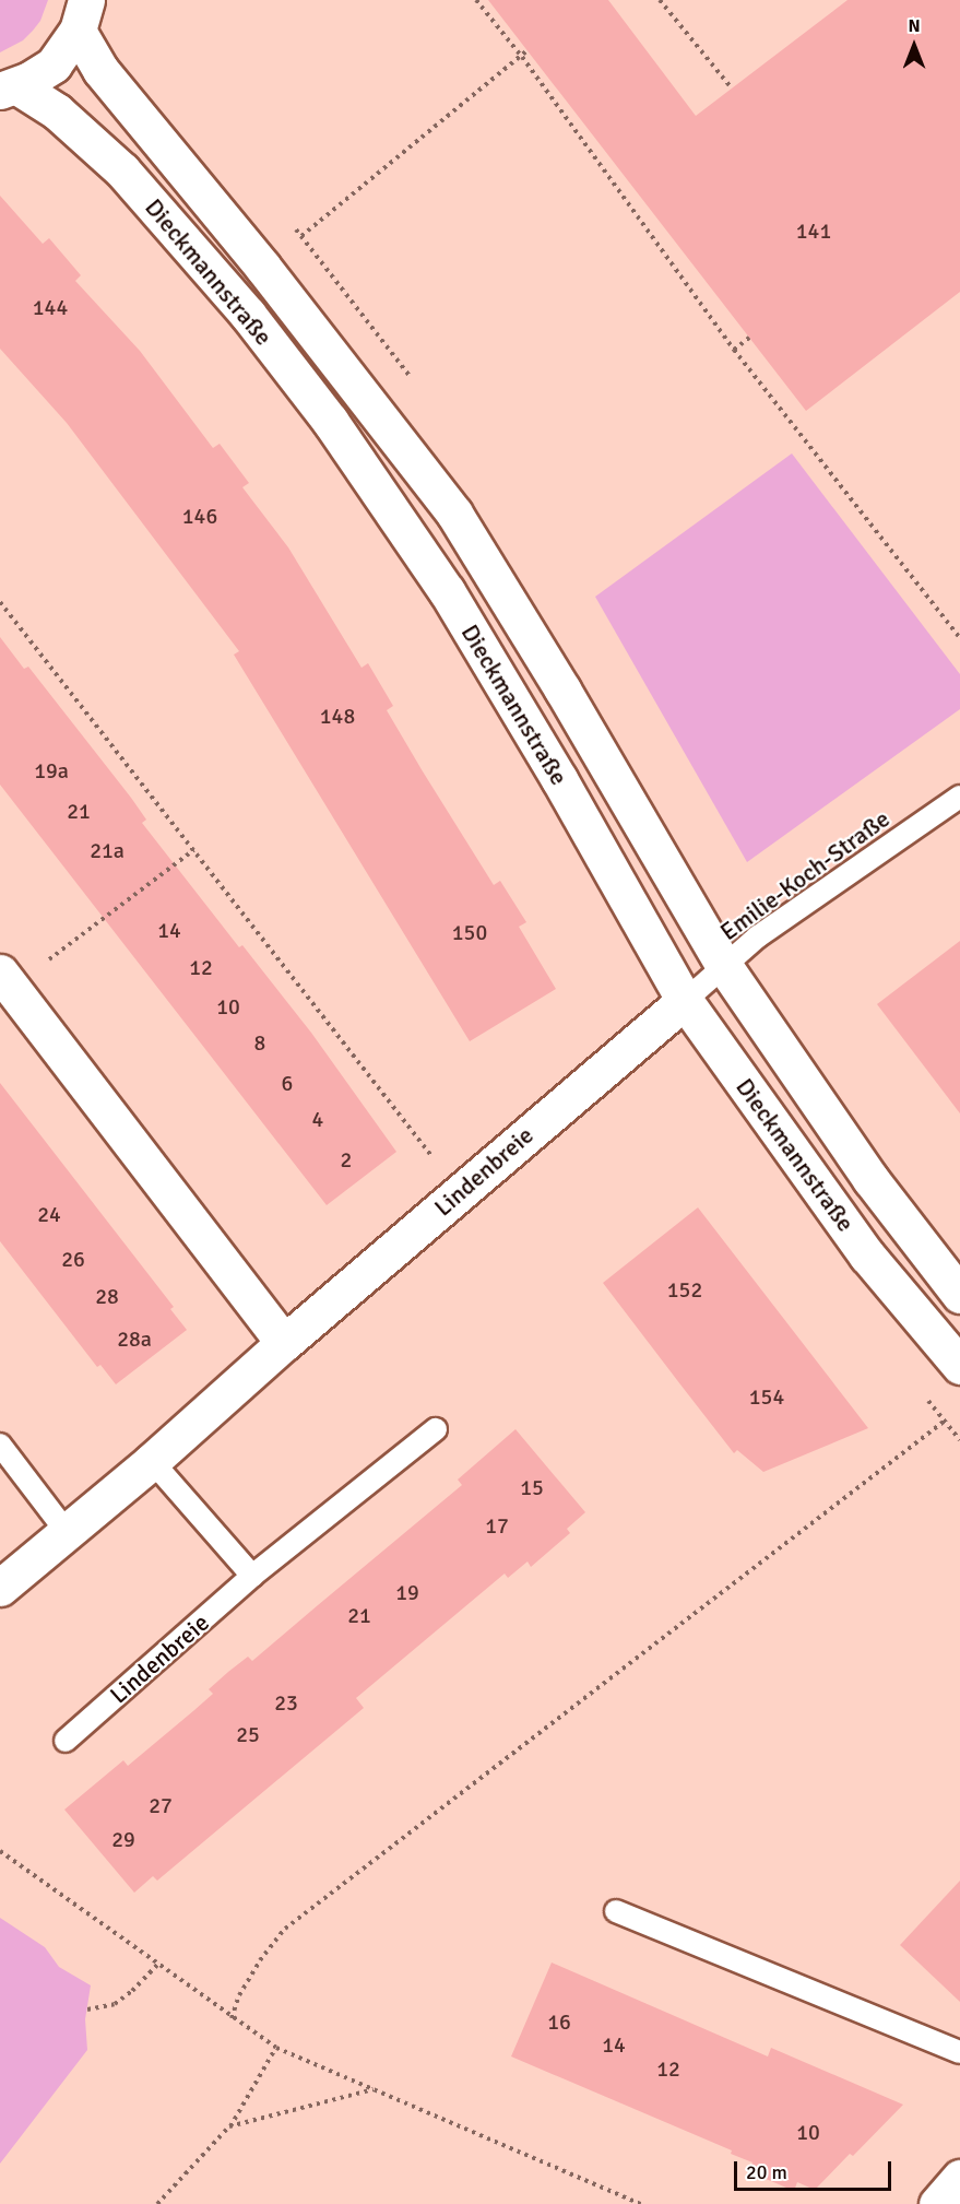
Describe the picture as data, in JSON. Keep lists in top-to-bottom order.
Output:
{
  "streets": {
    "street": ["Dieckmannstraße", "Lindenbreie"],
    "lane": ["Emilie-Koch-Straße"]
  },
  "crossings": [
    ["Dieckmannstraße", "Emilie-Koch-Straße"],
    ["Dieckmannstraße", "Lindenbreie"],
    ["Emilie-Koch-Straße", "Lindenbreie"]
  ],
  "house_numbers": [
    "141",
    "144",
    "146",
    "148",
    "19a",
    "21",
    "21a",
    "14",
    "150",
    "12",
    "10",
    "8",
    "6",
    "4",
    "2",
    "24",
    "26",
    "152",
    "28",
    "28a",
    "154",
    "15",
    "17",
    "19",
    "21",
    "23",
    "25",
    "27",
    "29",
    "16",
    "14",
    "12",
    "10"
  ],
  "scale_bar": "20 m",
  "north": "top"
}
